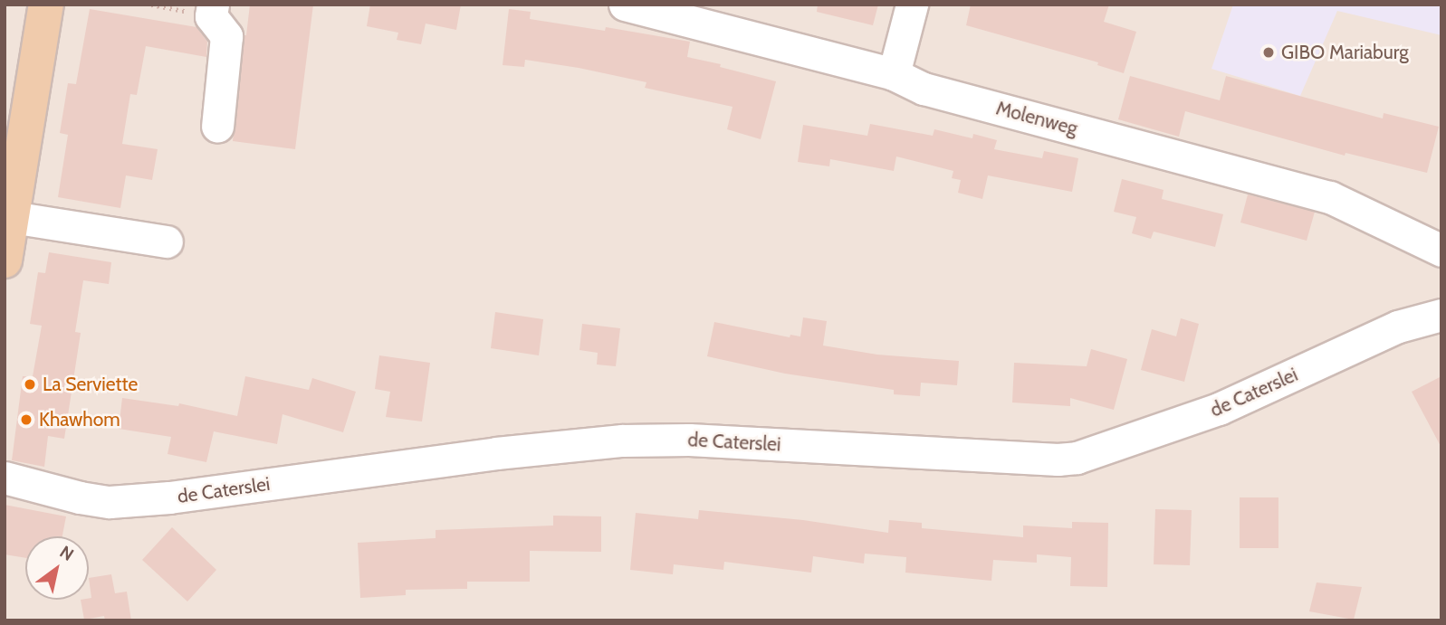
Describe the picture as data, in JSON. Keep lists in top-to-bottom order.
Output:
{
  "streets": {
    "street": ["Molenweg", "de Caterslei"]
  },
  "places": ["GIBO Mariaburg", "La Serviette", "Khawhom"],
  "north": "top right"
}
